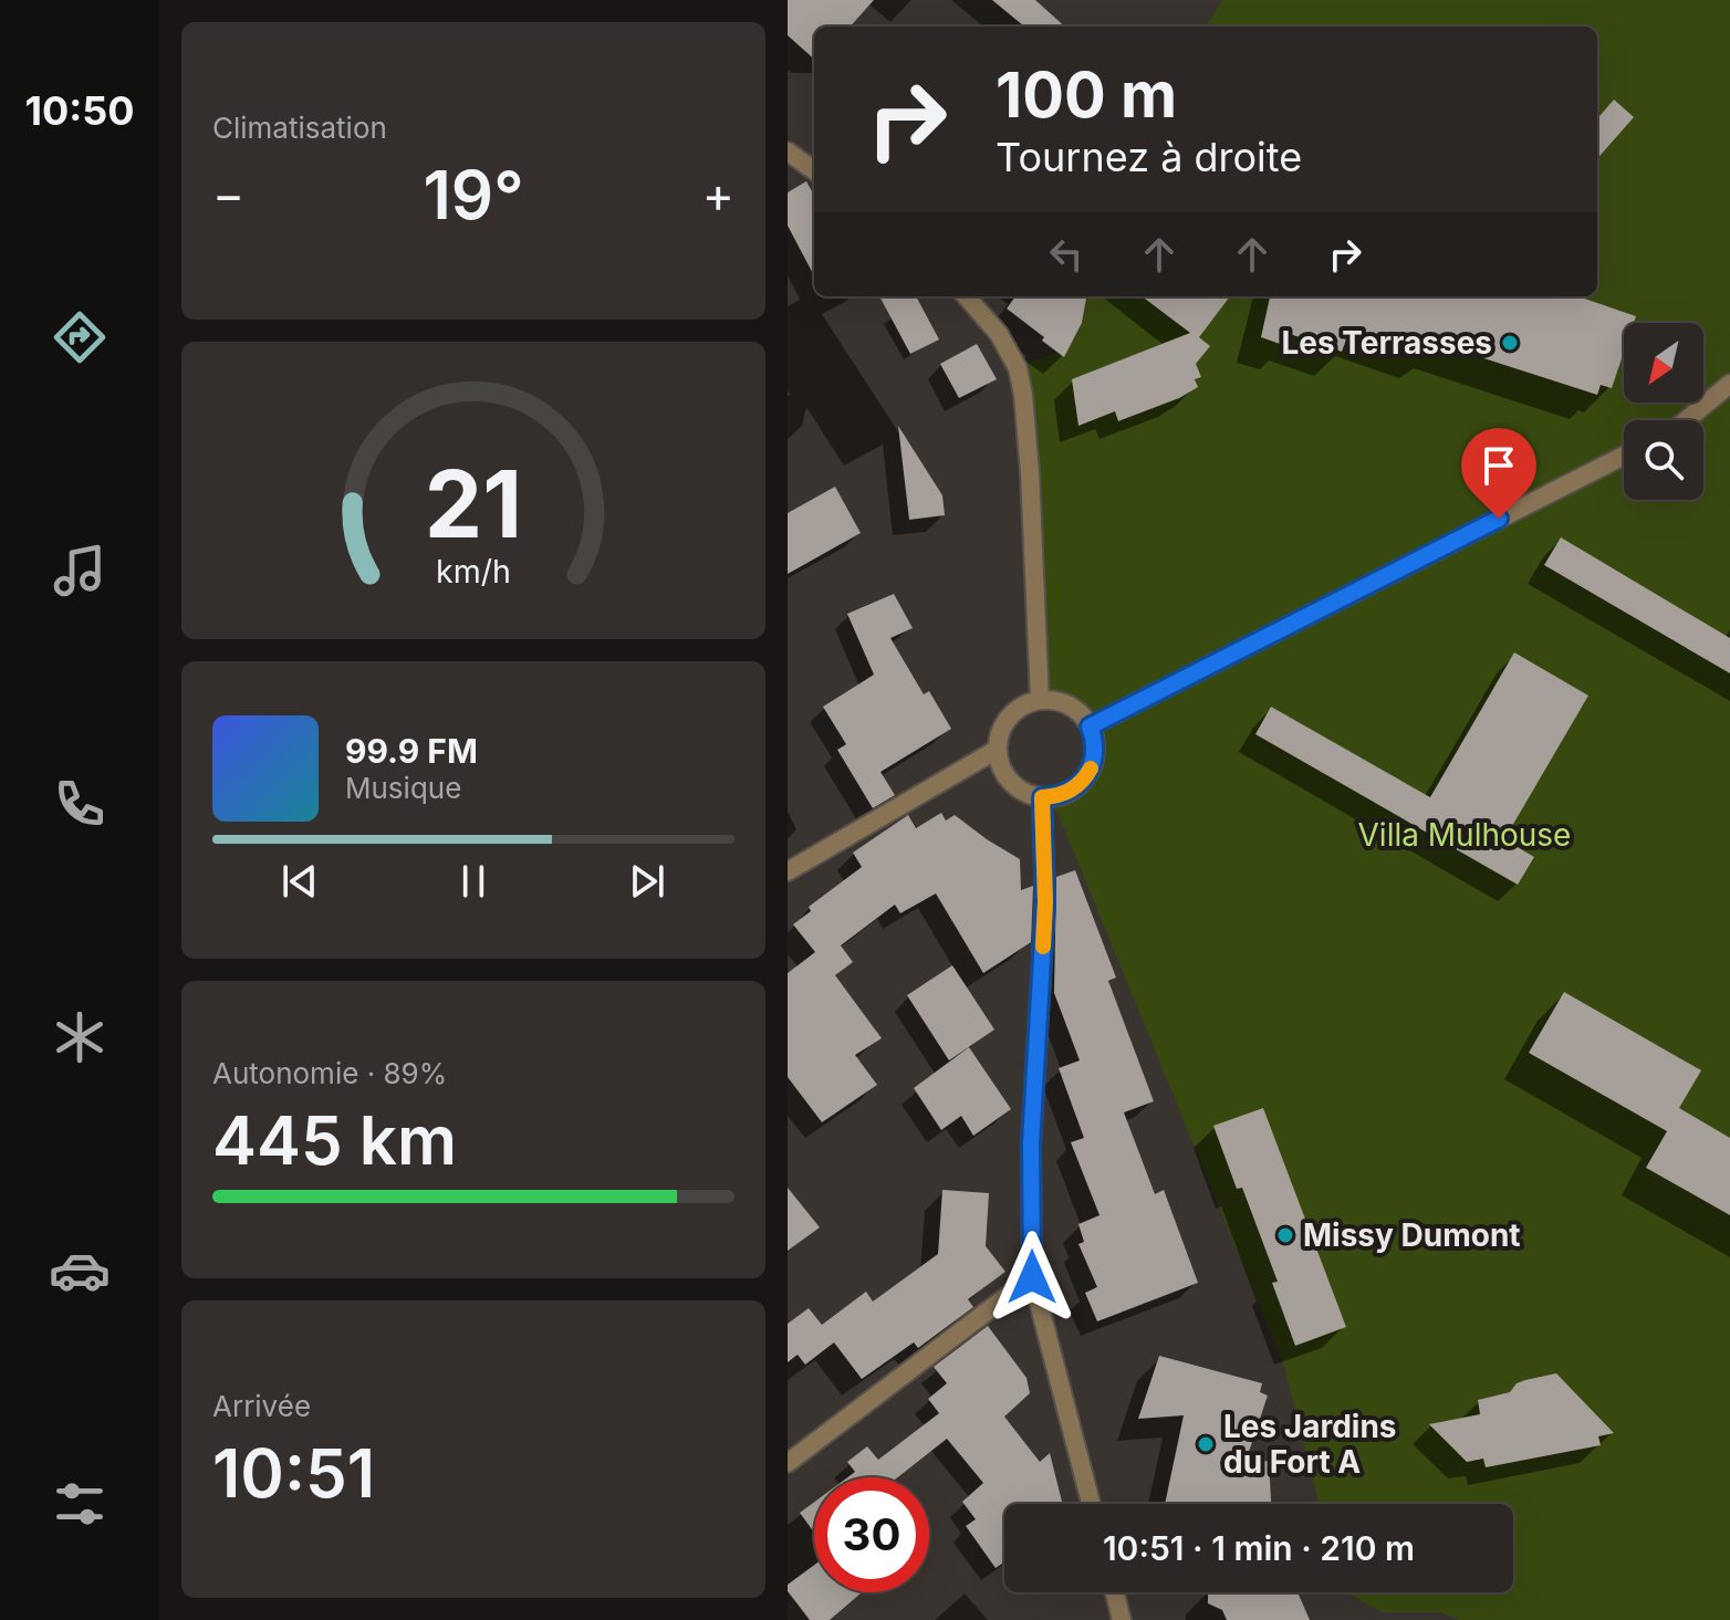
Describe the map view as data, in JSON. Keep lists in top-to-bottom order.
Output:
{
  "parks": ["Villa Mulhouse"],
  "places": ["Les Terrasses", "Missy Dumont", "Les Jardins du Fort A"],
  "north": "bottom left",
  "page": {
    "tabs": "10:50",
    "tile": [
      "Climatisation",
      ["Autonomie · 89%", "445 km"],
      ["Arrivée", "10:51"]
    ],
    "turn": ["100 m", "Tournez à droite"],
    "heat": ["−", "19°", "+"],
    "song": ["99.9 FM", "Musique"],
    "limit": "30",
    "trip": "10:51 · 1 min · 210 m",
    "gauge": ["21", "km/h"]
  }
}
